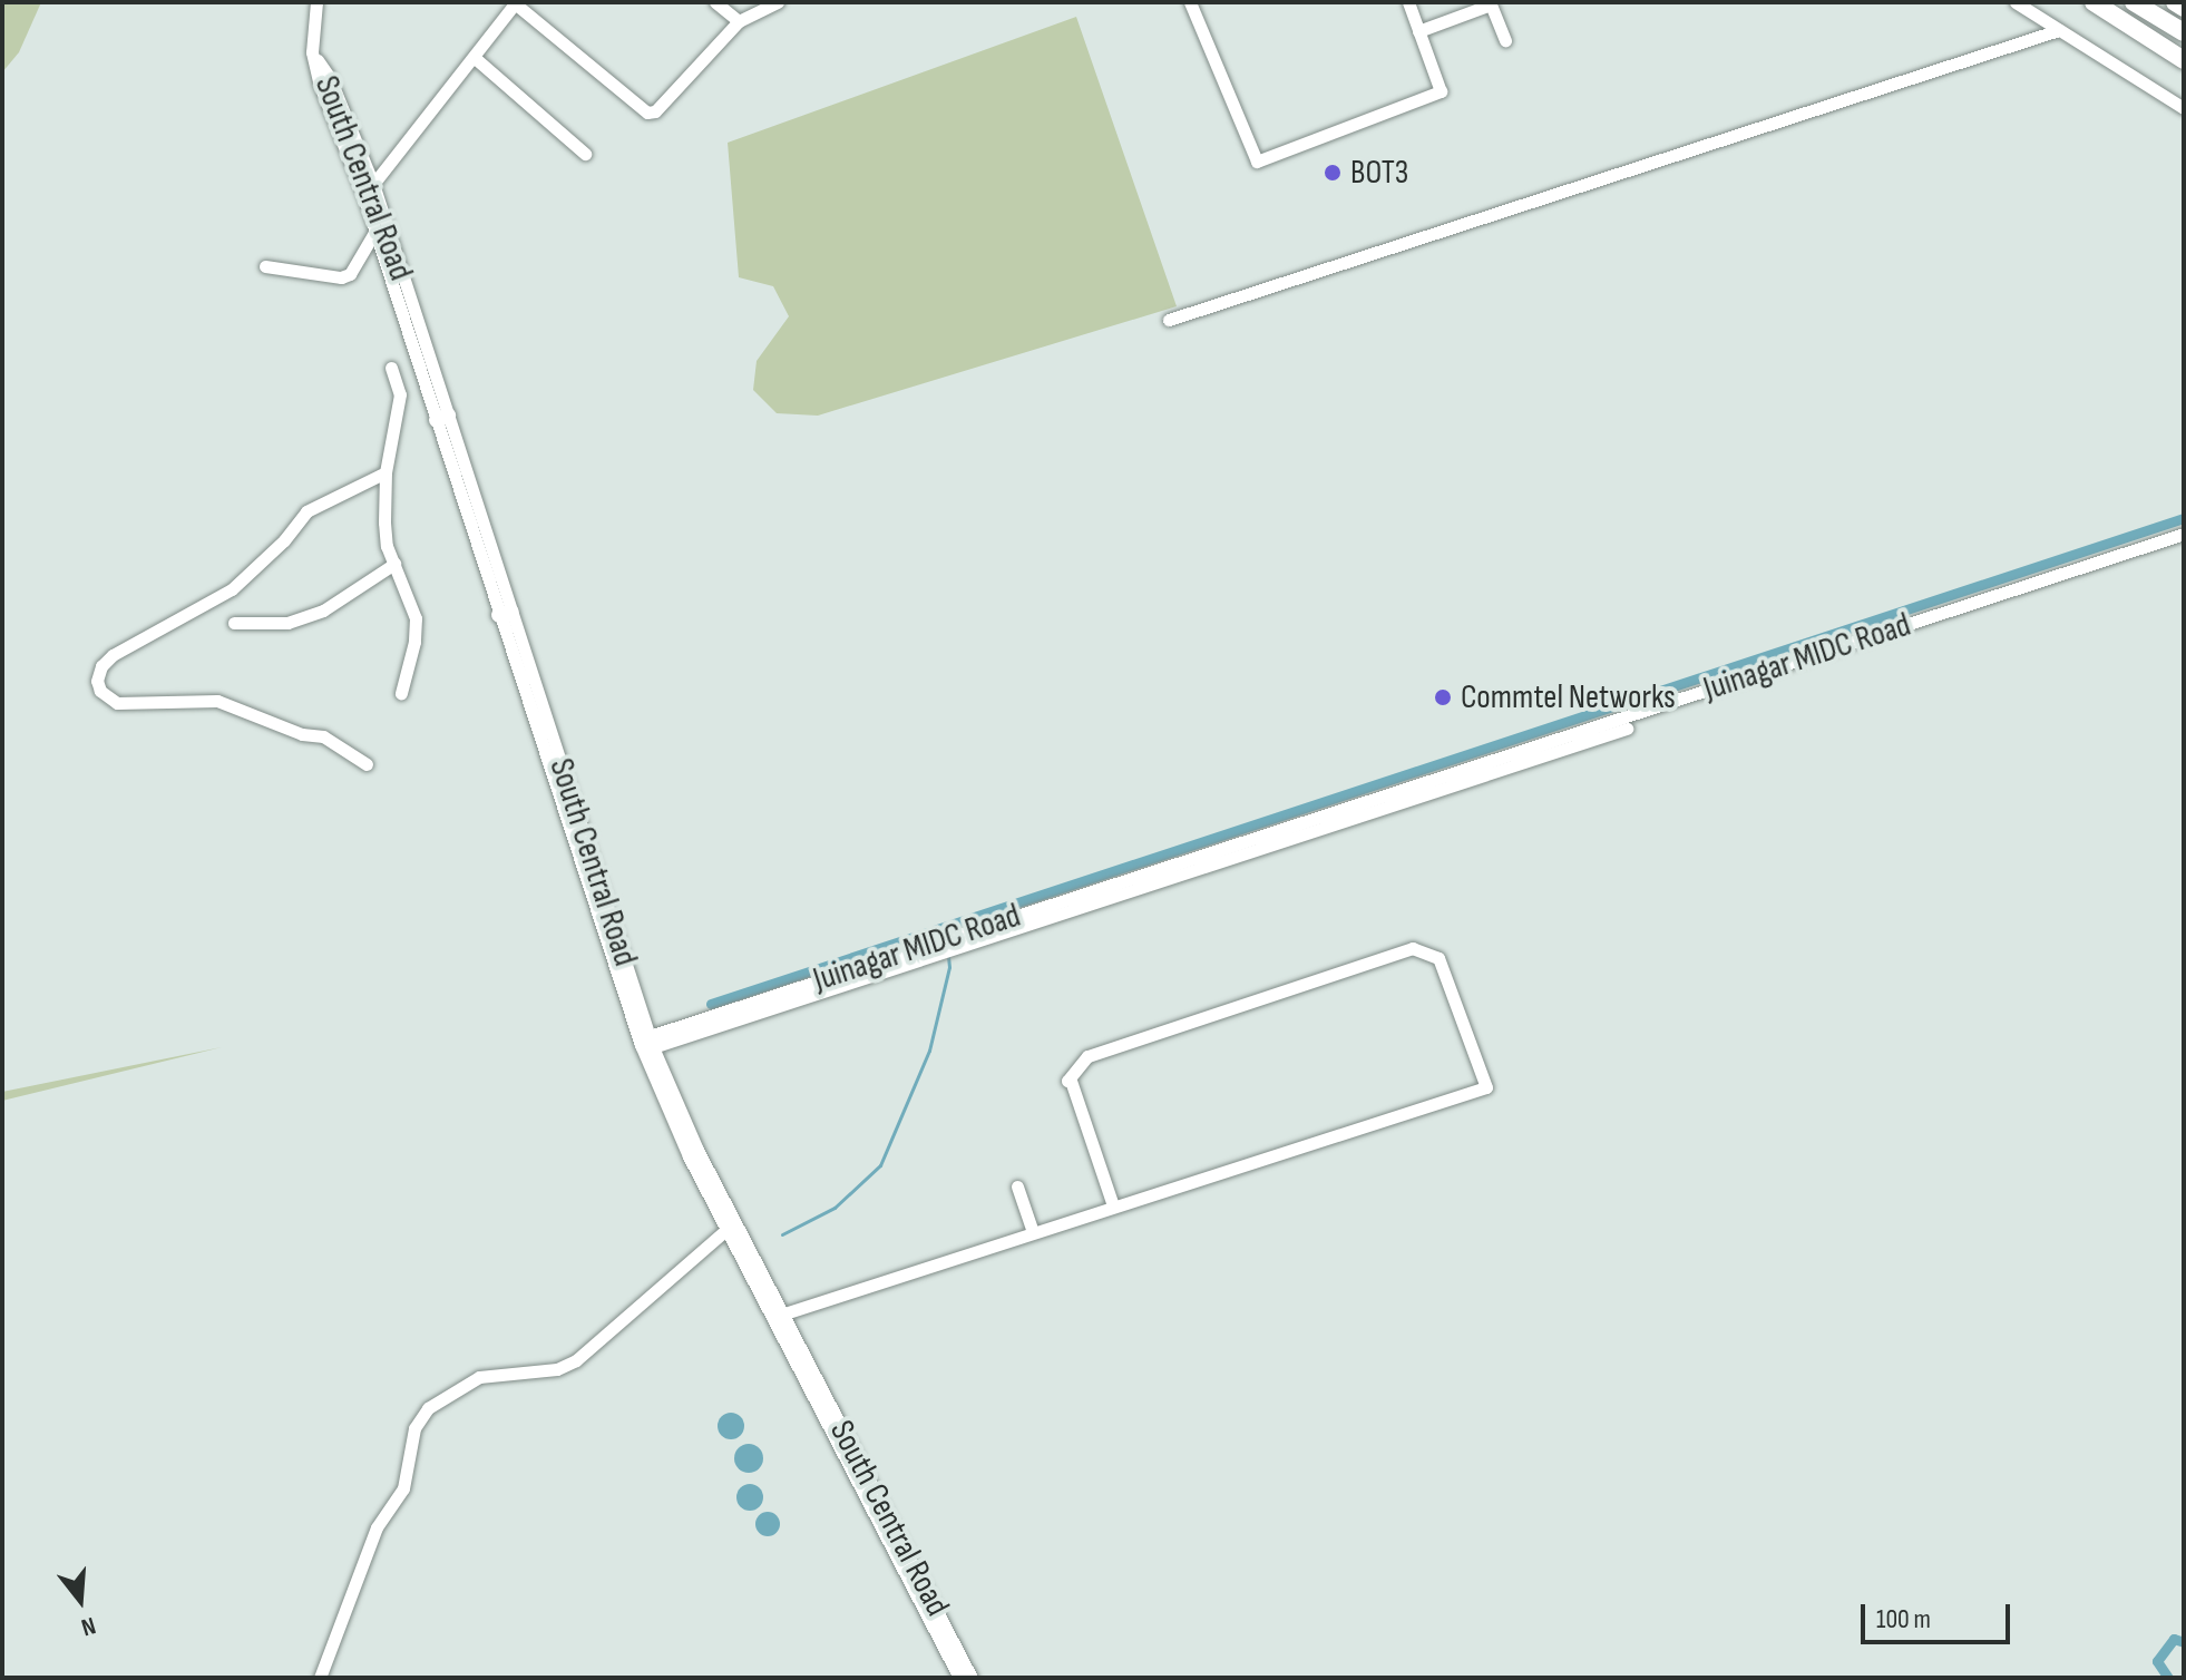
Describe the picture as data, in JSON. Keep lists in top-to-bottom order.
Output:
{
  "streets": {
    "street": ["South Central Road", "Juinagar MIDC Road"]
  },
  "crossings": [
    ["South Central Road", "Juinagar MIDC Road"]
  ],
  "places": ["BOT3", "Commtel Networks"],
  "scale_bar": "100 m",
  "north": "bottom"
}
